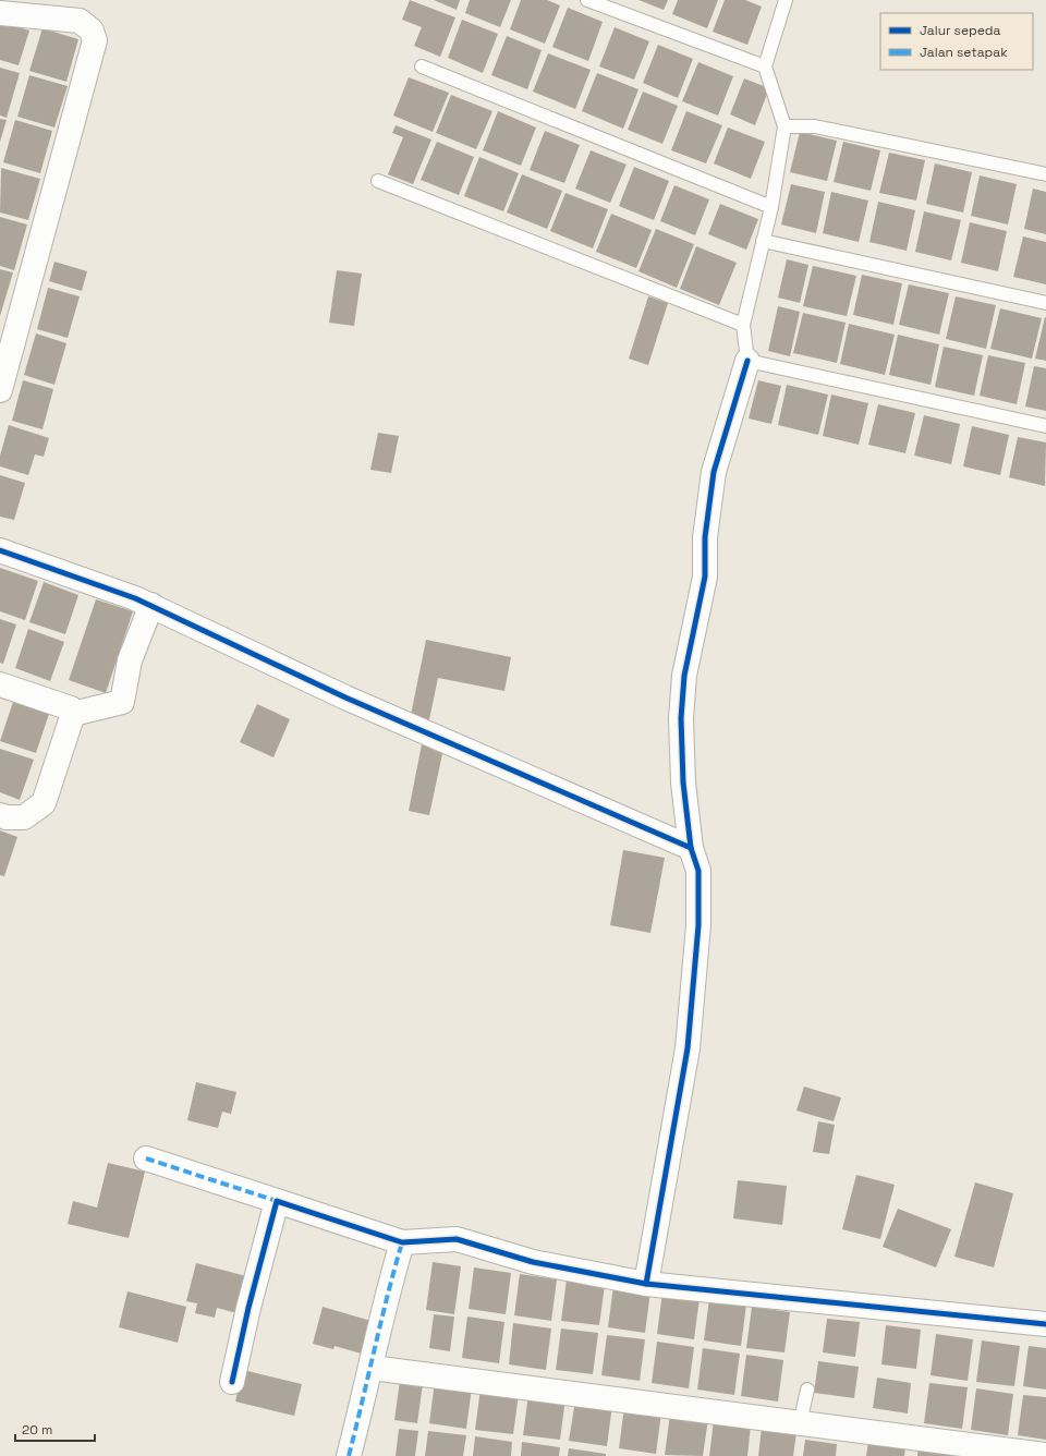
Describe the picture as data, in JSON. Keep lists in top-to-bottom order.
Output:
{
  "legend": ["Jalur sepeda", "Jalan setapak"],
  "scale_bar": "20 m"
}
